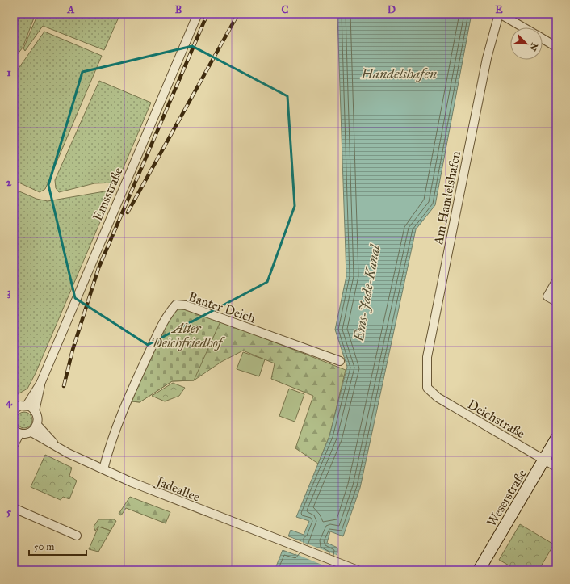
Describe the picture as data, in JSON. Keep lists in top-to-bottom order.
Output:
{
  "streets": {
    "street": [
      "Emsstraße",
      "Am Handelshafen",
      "Banter Deich",
      "Deichstraße",
      "Jadeallee",
      "Weserstraße"
    ]
  },
  "crossings": [
    ["Am Handelshafen", "Deichstraße"],
    ["Banter Deich", "Jadeallee"],
    ["Deichstraße", "Weserstraße"]
  ],
  "water": ["Handelshafen", "Ems-Jade-Kanal"],
  "parks": ["Alter Deichfriedhof"],
  "scale_bar": "50 m",
  "north": "bottom right",
  "grid": {
    "columns": [
      "A",
      "B",
      "C",
      "D",
      "E"
    ],
    "rows": [
      "1",
      "2",
      "3",
      "4",
      "5"
    ]
  }
}
